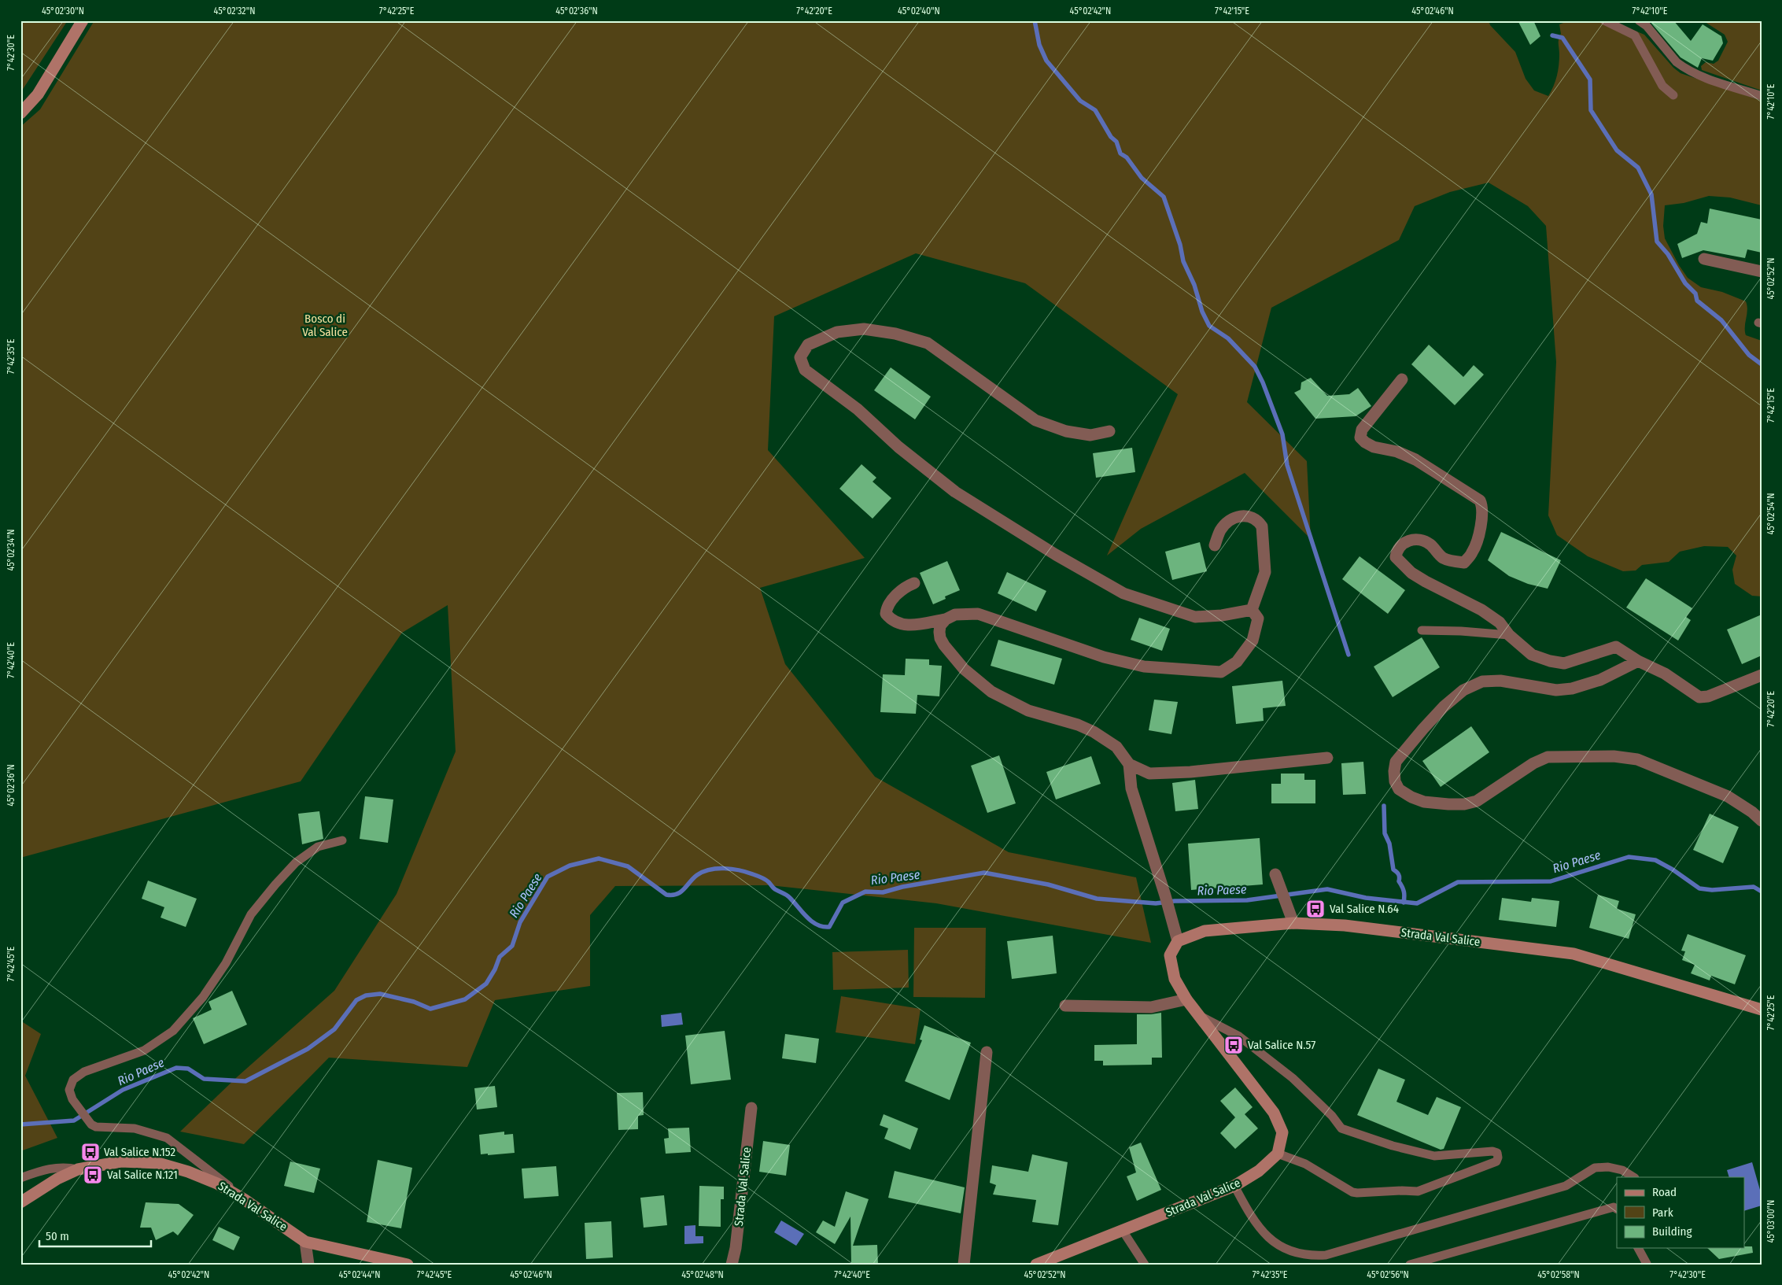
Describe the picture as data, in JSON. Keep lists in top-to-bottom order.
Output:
{
  "streets": {
    "street": ["Strada Val Salice"]
  },
  "water": ["Rio Paese"],
  "parks": ["Bosco di Val Salice"],
  "places": {
    "bus stop": [
      "Val Salice N.64",
      "Val Salice N.57",
      "Val Salice N.152",
      "Val Salice N.121"
    ]
  },
  "legend": ["Road", "Park", "Building"],
  "scale_bar": "50 m",
  "coordinates": [
    "45°02'30\"N",
    "45°02'32\"N",
    "7°42'25\"E",
    "45°02'36\"N",
    "7°42'20\"E",
    "45°02'40\"N",
    "45°02'42\"N",
    "7°42'15\"E",
    "45°02'46\"N",
    "7°42'10\"E",
    "7°42'30\"E",
    "45°02'52\"N",
    "7°42'35\"E",
    "45°02'54\"N",
    "45°02'34\"N",
    "7°42'40\"E",
    "7°42'45\"E",
    "45°03'00\"N",
    "45°02'44\"N",
    "45°02'48\"N",
    "45°02'56\"N",
    "45°02'58\"N"
  ]
}
